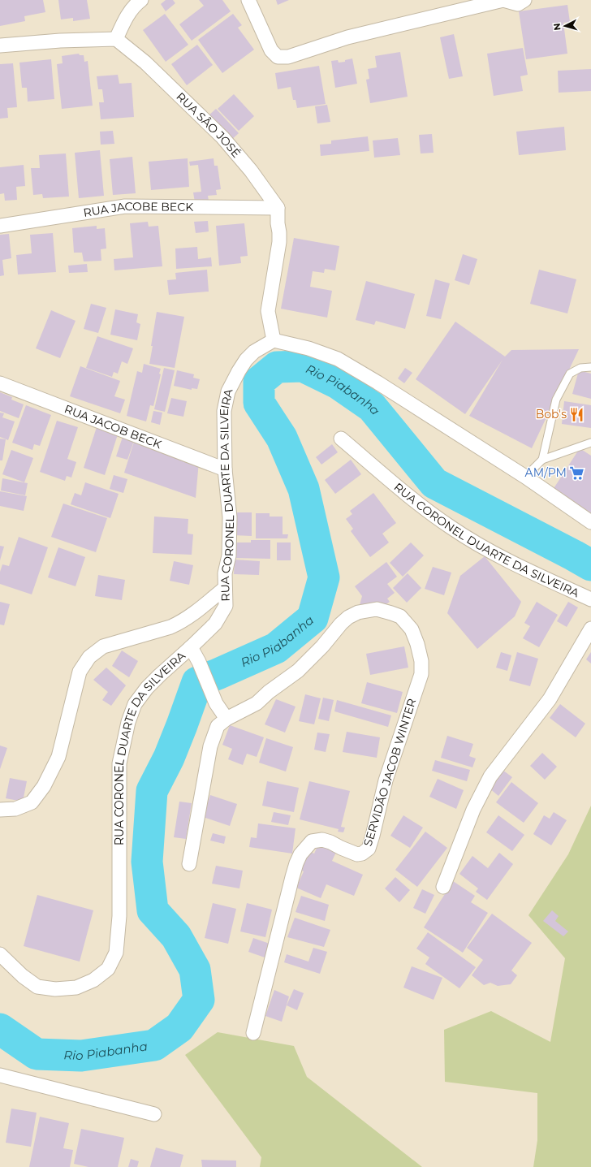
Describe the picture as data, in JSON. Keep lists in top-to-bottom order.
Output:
{
  "streets": {
    "street": [
      "RUA SÂO JOSÉ",
      "RUA JACOBE BECK",
      "RUA JACOB BECK",
      "RUA CORONEL DUARTE DA SILVEIRA",
      "SERVIDÃO JACOB WINTER"
    ]
  },
  "crossings": [
    ["RUA SÂO JOSÉ", "RUA JACOBE BECK"],
    ["RUA JACOB BECK", "RUA CORONEL DUARTE DA SILVEIRA"]
  ],
  "water": ["Rio Piabanha"],
  "places": {
    "restaurant": ["Bob's"],
    "supermarket": ["AM/PM"]
  },
  "north": "left"
}
